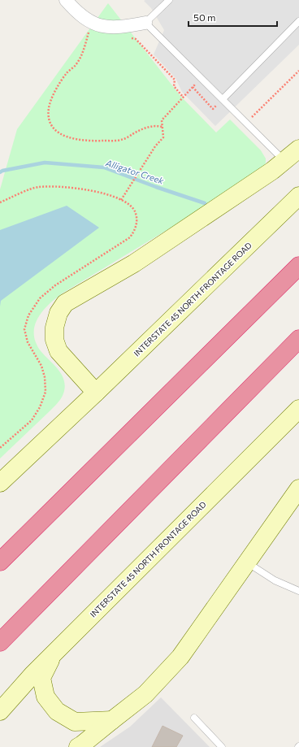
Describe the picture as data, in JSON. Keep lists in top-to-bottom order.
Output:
{
  "streets": {
    "main road": ["INTERSTATE 45 NORTH FRONTAGE ROAD"]
  },
  "water": ["Alligator Creek"],
  "scale_bar": "50 m"
}
